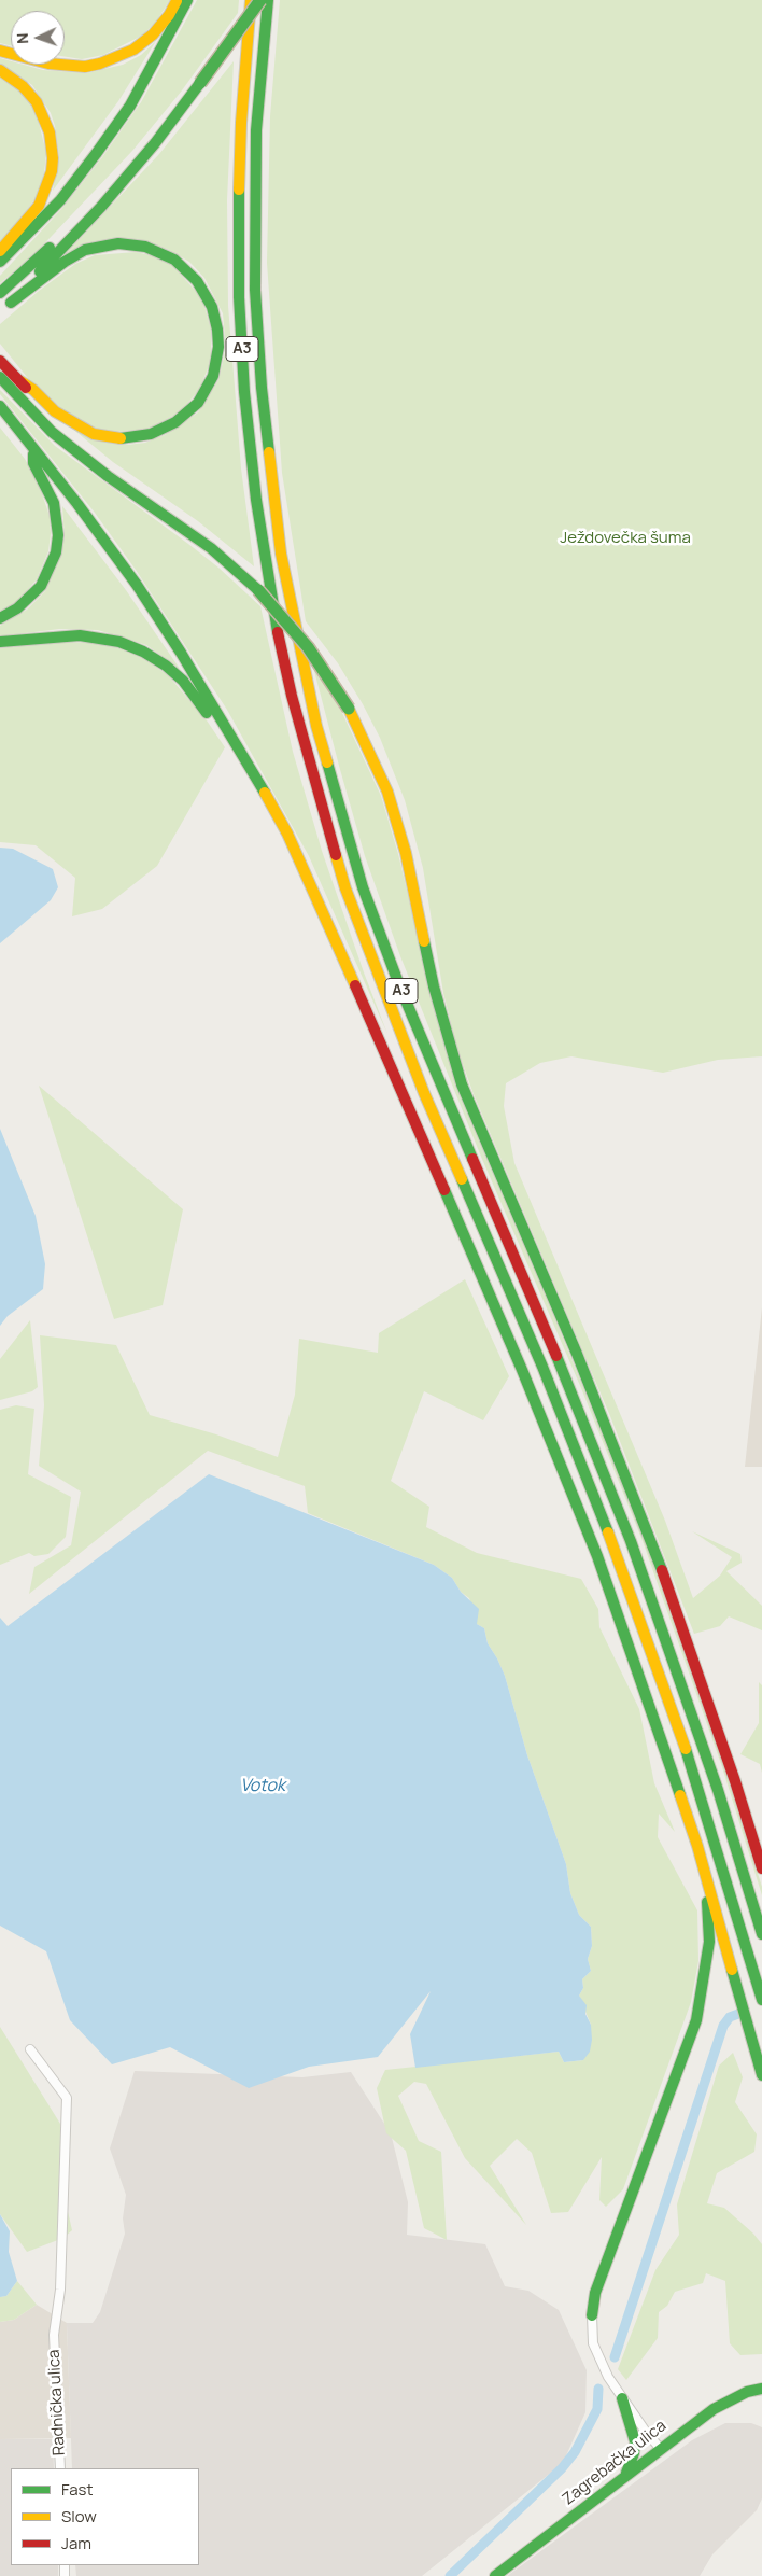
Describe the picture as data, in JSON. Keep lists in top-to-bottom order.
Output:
{
  "streets": {
    "main road": ["A3", "Zagrebačka ulica"],
    "street": ["Radnička ulica"]
  },
  "water": ["Votok"],
  "parks": ["Ježdovečka šuma"],
  "legend": ["Fast", "Slow", "Jam"],
  "north": "left"
}
